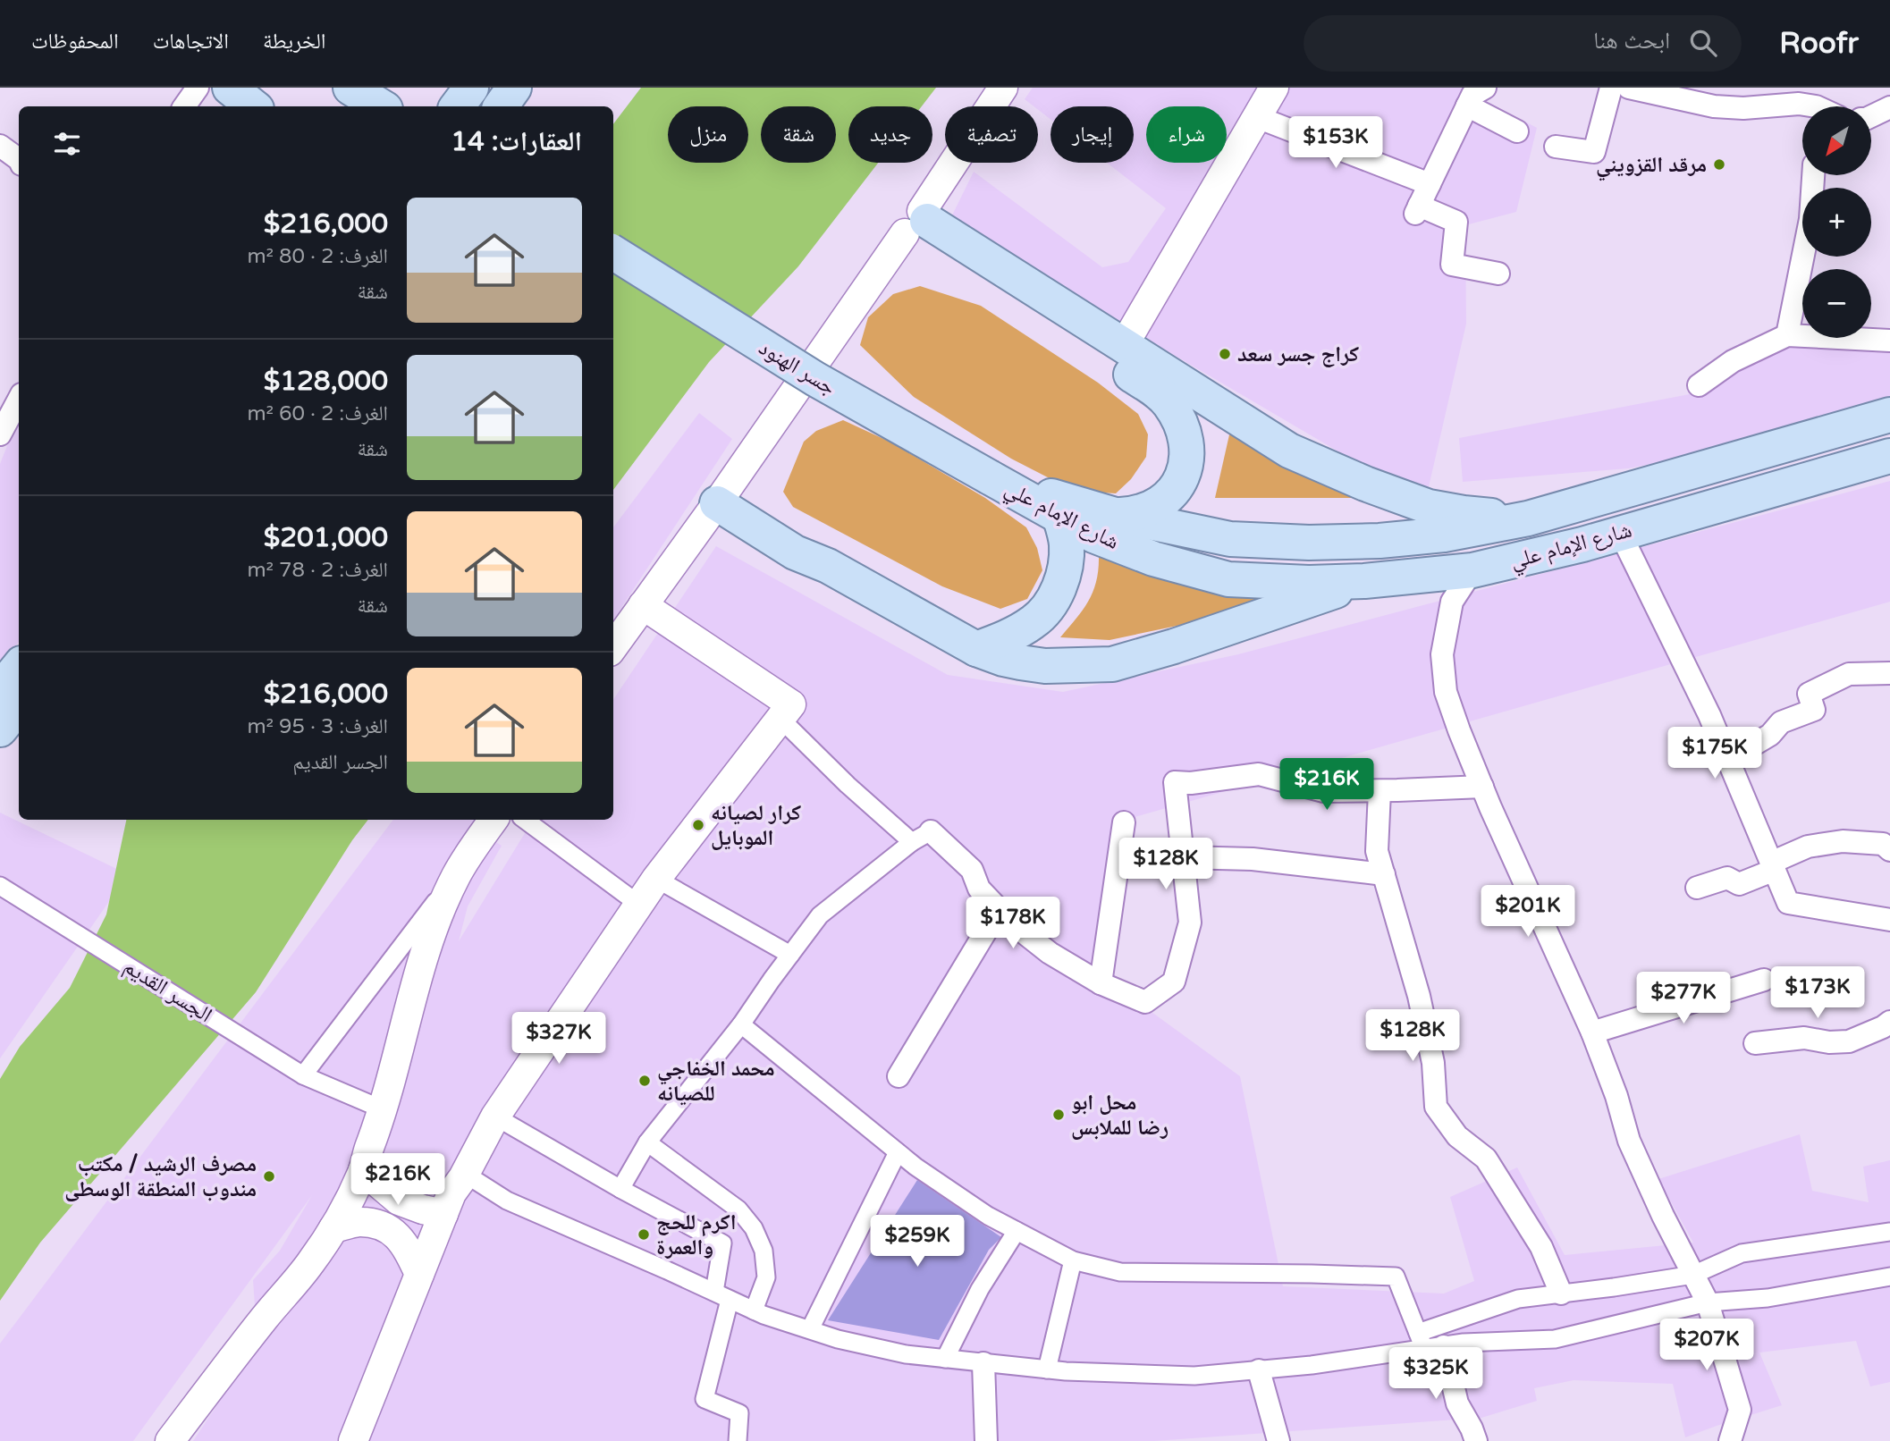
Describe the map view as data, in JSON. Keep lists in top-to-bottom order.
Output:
{
  "streets": {
    "main road": ["جسر الهنود", "شارع الإمام علي"],
    "street": ["الجسر القديم"]
  },
  "crossings": [
    ["جسر الهنود", "شارع الإمام علي"]
  ],
  "places": [
    "مرقد القزويني",
    "كراج جسر سعد",
    "كرار لصيانه الموبايل",
    "محمد الخفاجي للصيانه",
    "محل ابو رضا للملابس",
    "مصرف الرشيد / مكتب مندوب المنطقة الوسطى",
    "اكرم للحج والعمرة"
  ],
  "north": "bottom left",
  "page": {
    "header": "Roofr",
    "search": "ابحث هنا",
    "nav": ["الخريطة", "الاتجاهات", "المحفوظات"],
    "map_buttons": ["+", "−"],
    "chip": [
      "شراء",
      "إيجار",
      "تصفية",
      "جديد",
      "شقة",
      "منزل"
    ],
    "heading": "العقارات: 14",
    "price": [
      "$153K",
      "$175K",
      "$216K",
      "$128K",
      "$201K",
      "$178K",
      "$173K",
      "$277K",
      "$128K",
      "$327K",
      "$216K",
      "$259K",
      "$207K",
      "$325K"
    ],
    "list": [
      {
        "name": "$216,000",
        "note": "الغرف: 2 · 80 m² · شقة"
      },
      {
        "name": "$128,000",
        "note": "الغرف: 2 · 60 m² · شقة"
      },
      {
        "name": "$201,000",
        "note": "الغرف: 2 · 78 m² · شقة"
      },
      {
        "name": "$216,000",
        "note": "الغرف: 3 · 95 m² · الجسر القديم"
      }
    ]
  }
}
